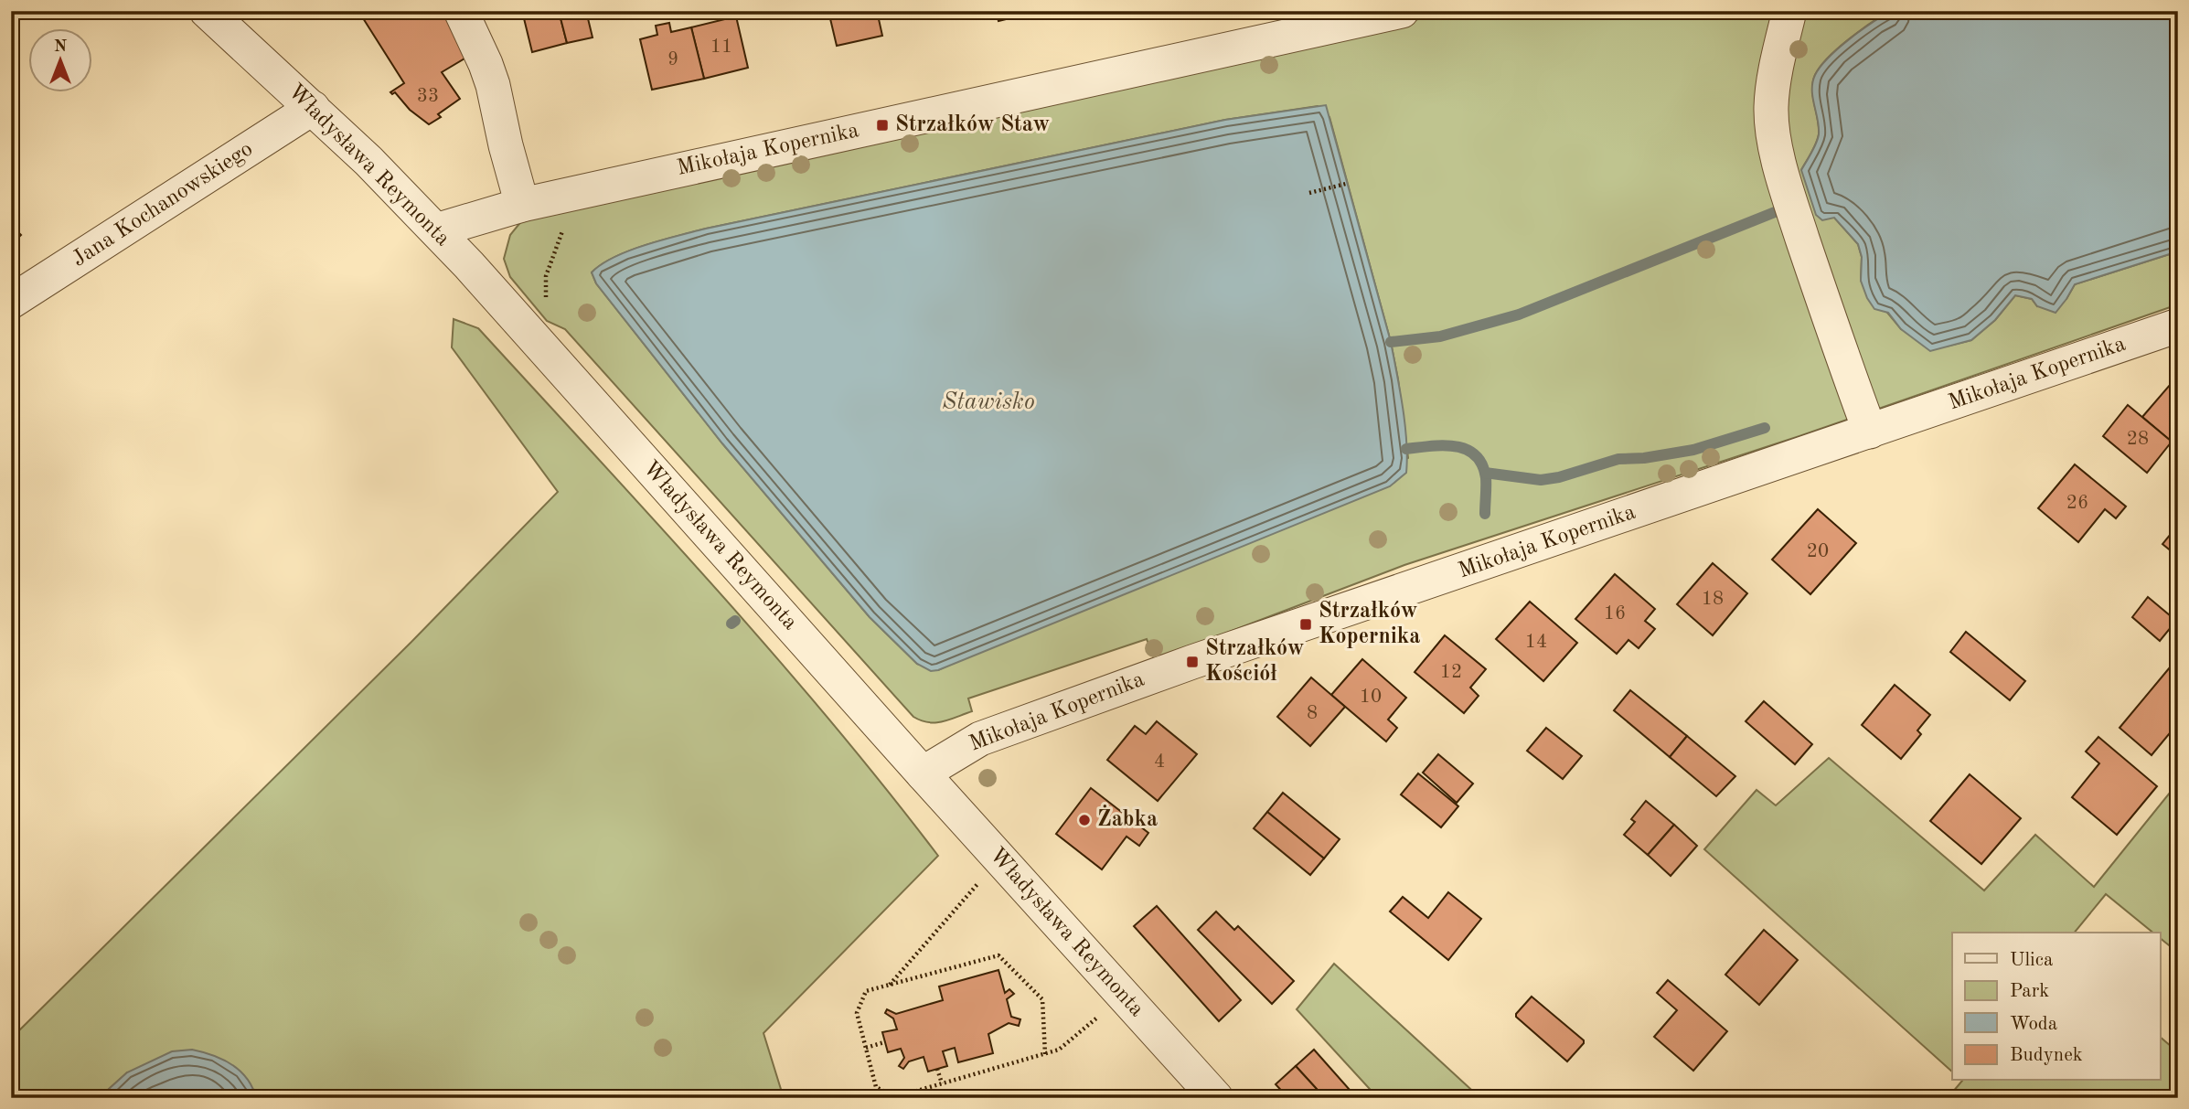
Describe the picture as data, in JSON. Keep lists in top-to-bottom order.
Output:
{
  "streets": {
    "street": ["Mikołaja Kopernika", "Władysława Reymonta", "Jana Kochanowskiego"]
  },
  "crossings": [
    ["Mikołaja Kopernika", "Władysława Reymonta"],
    ["Władysława Reymonta", "Jana Kochanowskiego"]
  ],
  "water": ["Stawisko"],
  "places": {
    "transit": ["Strzałków Staw", "Strzałków Kopernika", "Strzałków Kościół"],
    "other": ["Żabka"]
  },
  "house_numbers": [
    "11",
    "9",
    "33",
    "28",
    "26",
    "20",
    "18",
    "16",
    "14",
    "12",
    "10",
    "8",
    "4"
  ],
  "legend": [
    "Ulica",
    "Park",
    "Woda",
    "Budynek"
  ],
  "north": "top"
}
